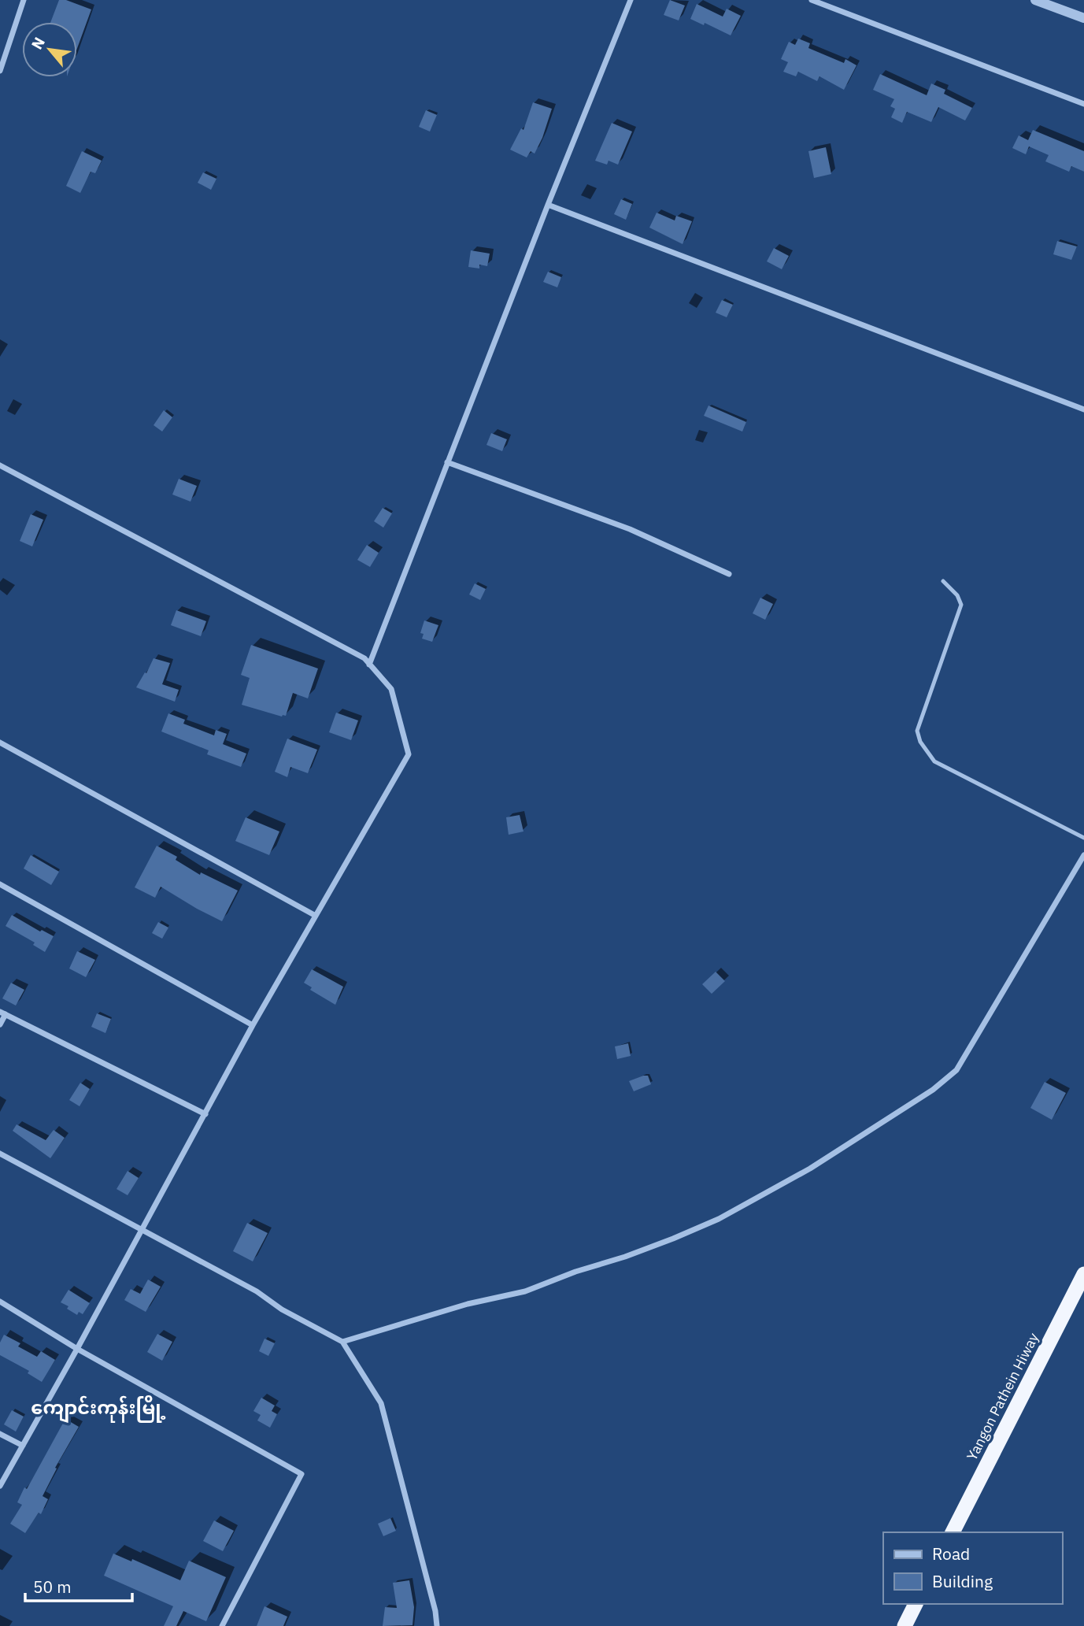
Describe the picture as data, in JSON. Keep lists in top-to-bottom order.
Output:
{
  "streets": {
    "highway": ["Yangon Pathein Hiway"]
  },
  "districts": ["ကျောင်းကုန်းမြို့"],
  "legend": ["Road", "Building"],
  "scale_bar": "50 m",
  "north": "top left"
}
